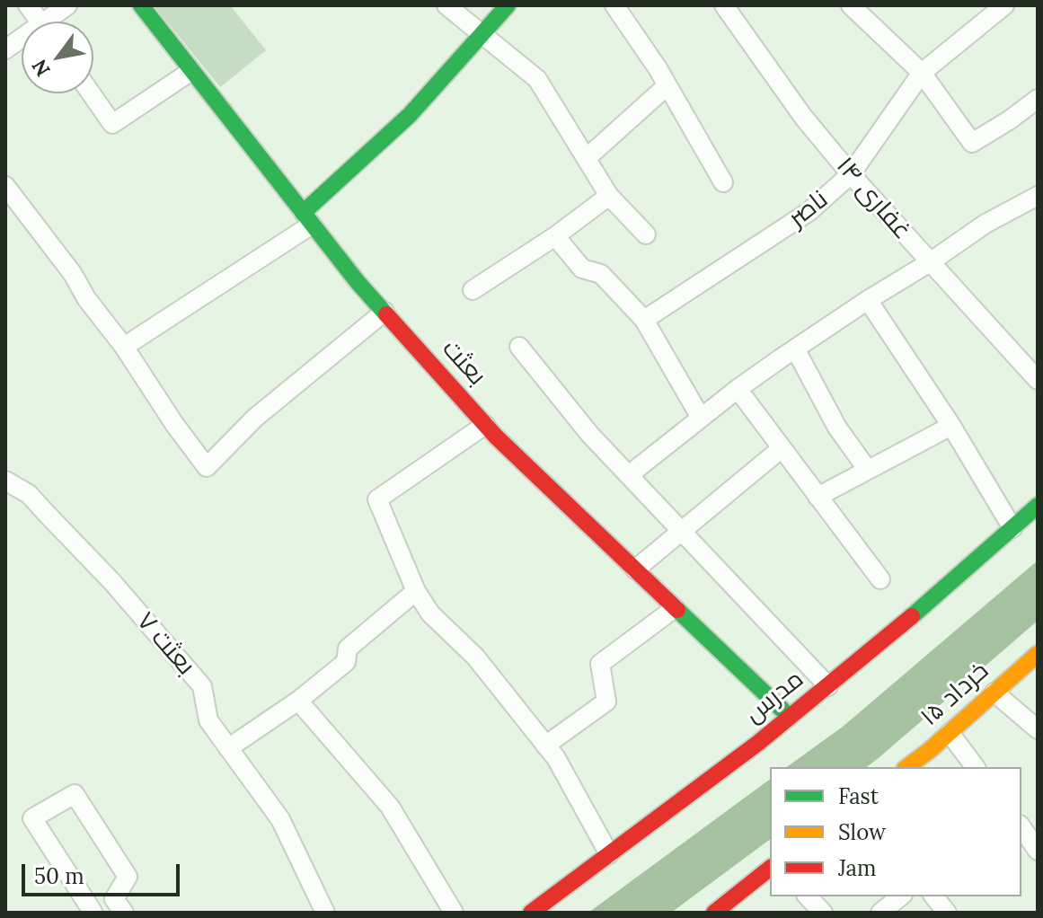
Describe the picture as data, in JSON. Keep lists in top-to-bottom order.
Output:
{
  "streets": {
    "street": [
      "غفاری ۱۴",
      "ناصر",
      "بعثت",
      "بعثت ۷",
      "۱۵ خرداد",
      "مدرس"
    ]
  },
  "crossings": [
    ["غفاری ۱۴", "ناصر"],
    ["بعثت", "مدرس"]
  ],
  "legend": ["Fast", "Slow", "Jam"],
  "scale_bar": "50 m",
  "north": "bottom left"
}
